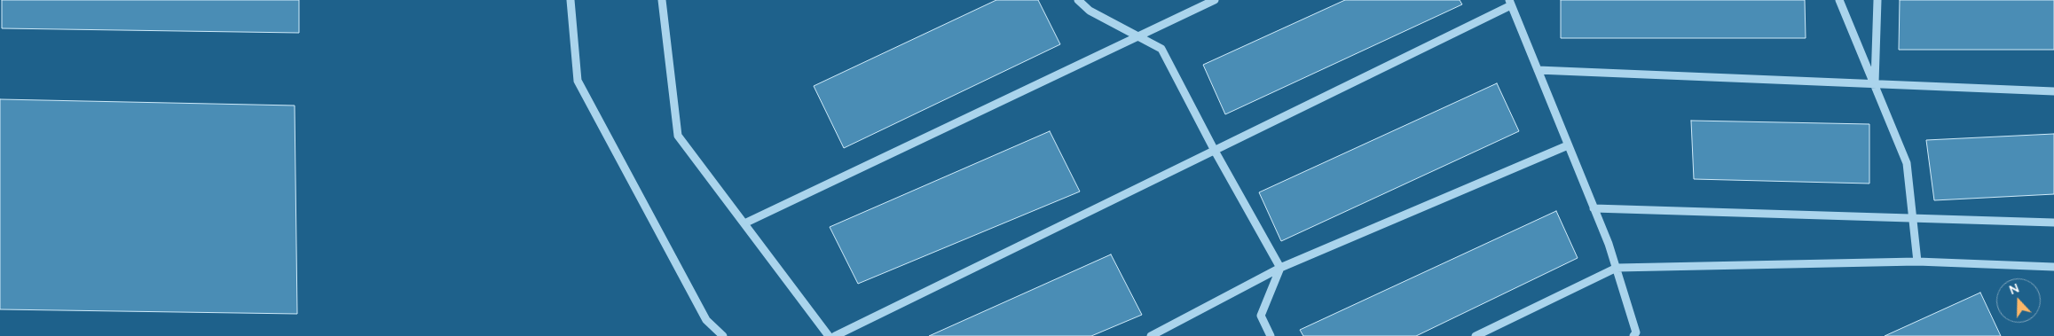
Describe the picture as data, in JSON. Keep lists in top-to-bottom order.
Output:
{
  "north": "top"
}
